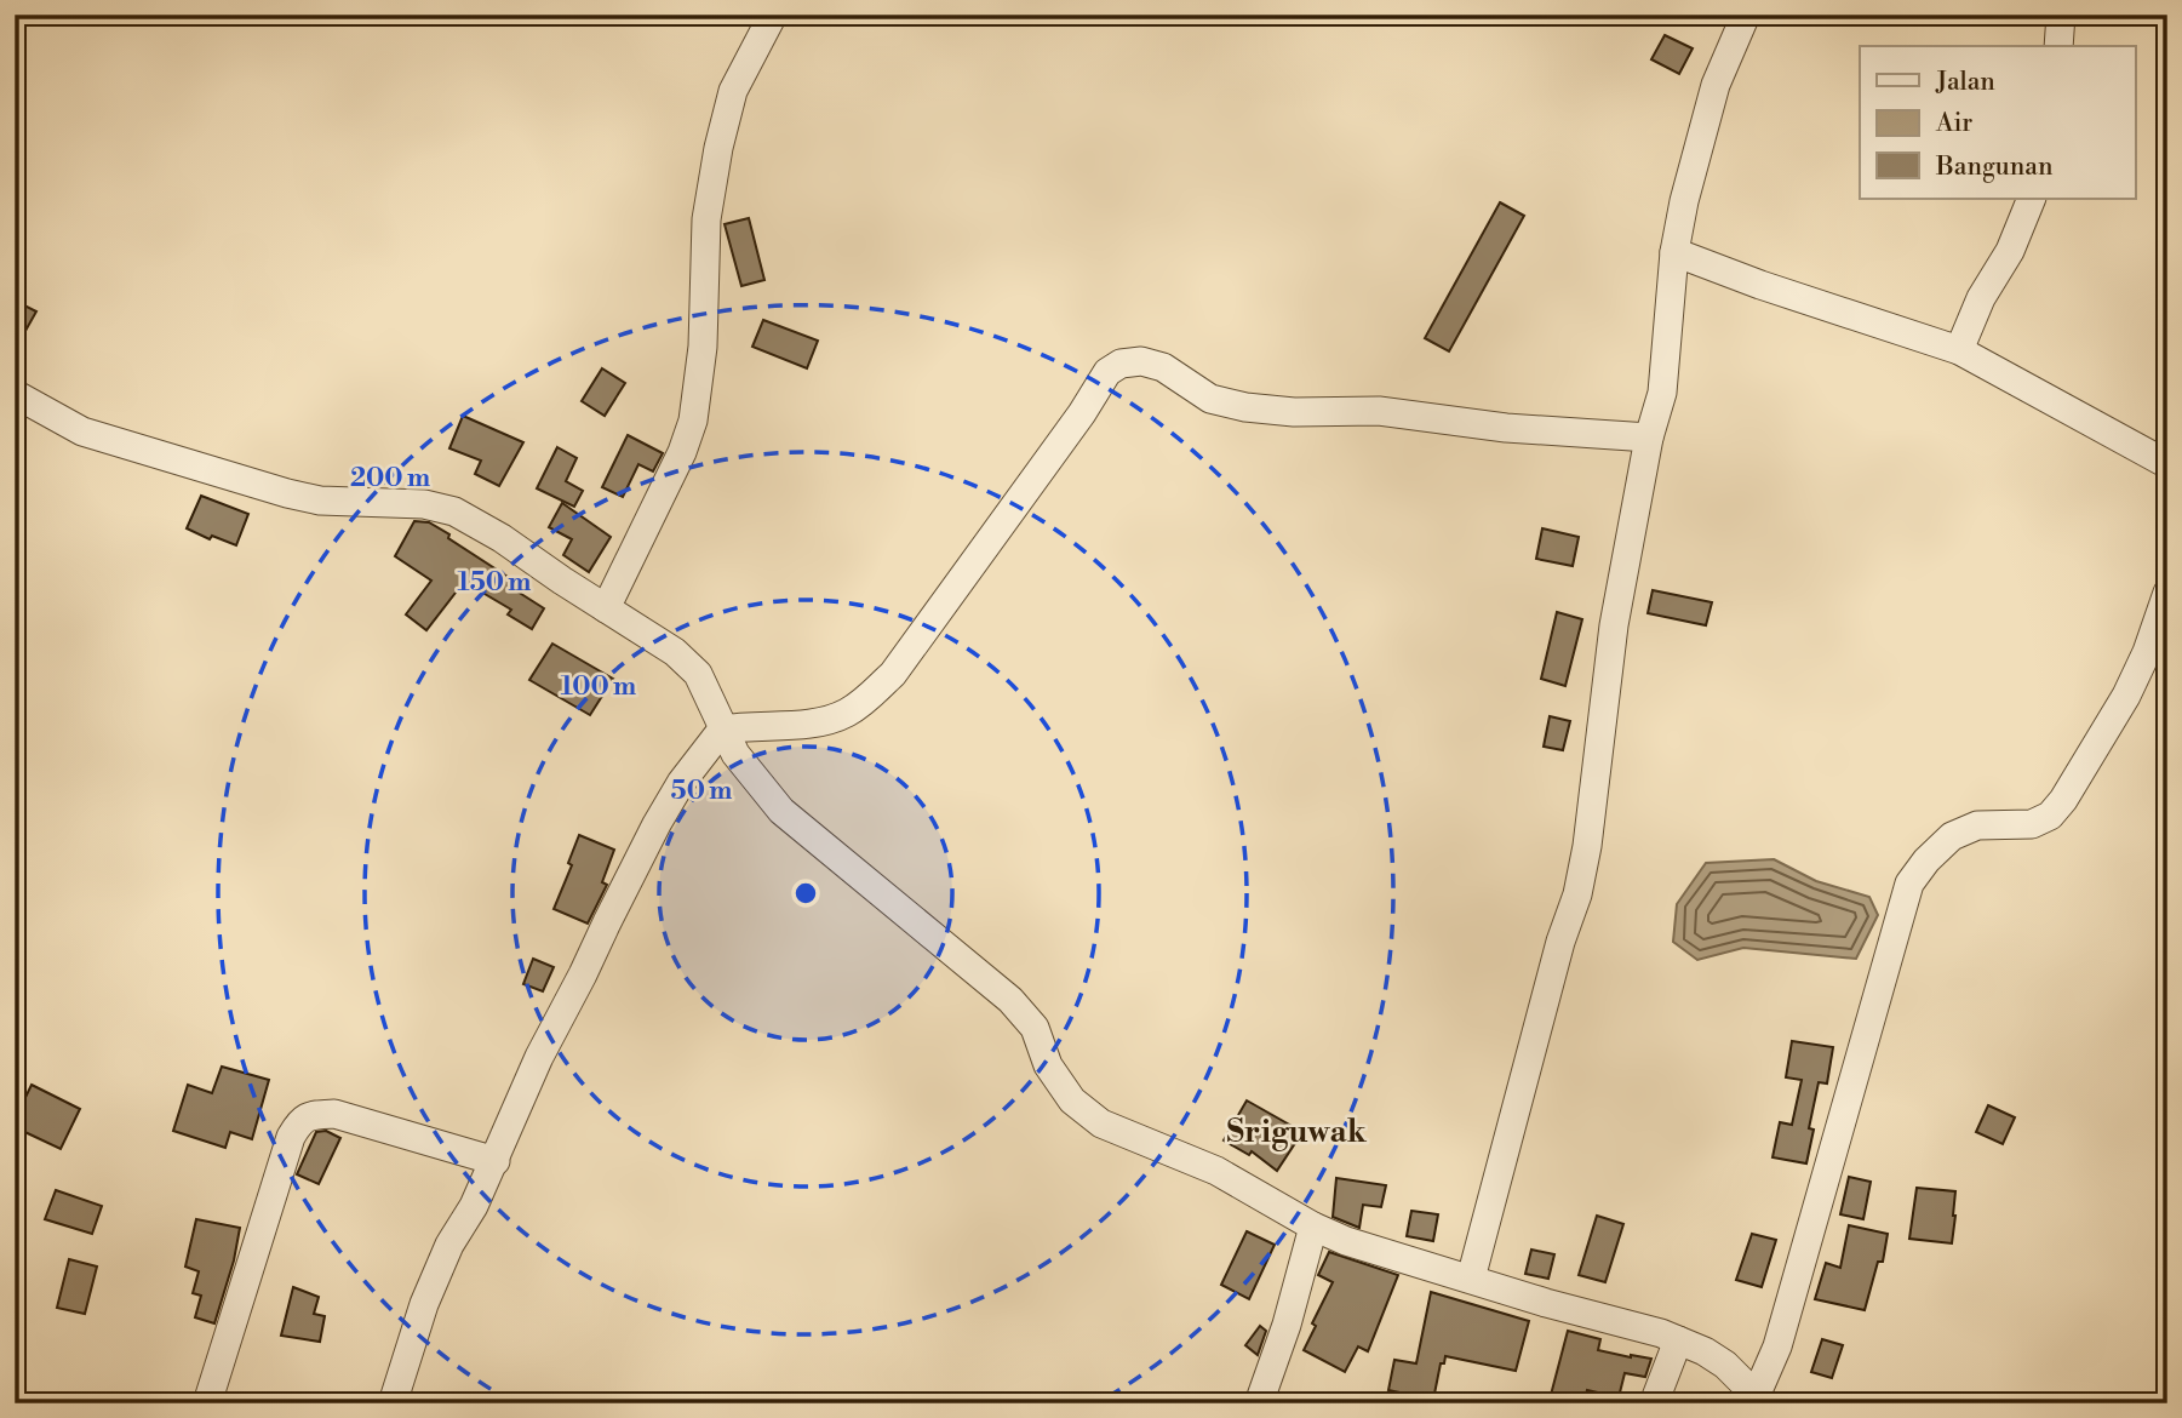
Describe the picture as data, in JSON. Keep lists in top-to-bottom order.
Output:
{
  "districts": ["Sriguwak"],
  "legend": ["Jalan", "Air", "Bangunan"],
  "rings": [
    "200 m",
    "150 m",
    "100 m",
    "50 m"
  ]
}
